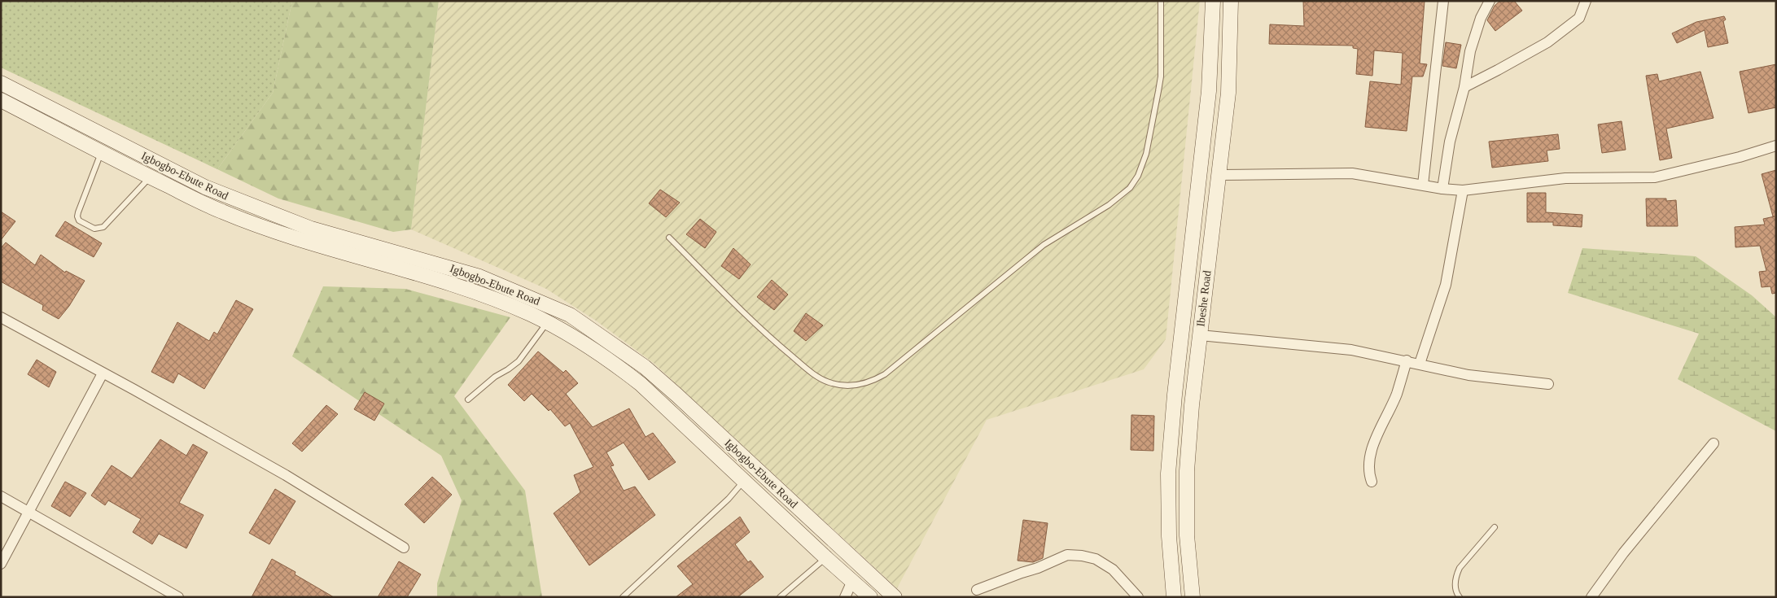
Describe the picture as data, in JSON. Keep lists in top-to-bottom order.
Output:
{
  "streets": {
    "main road": ["Igbogbo-Ebute Road", "Ibeshe Road"]
  }
}
